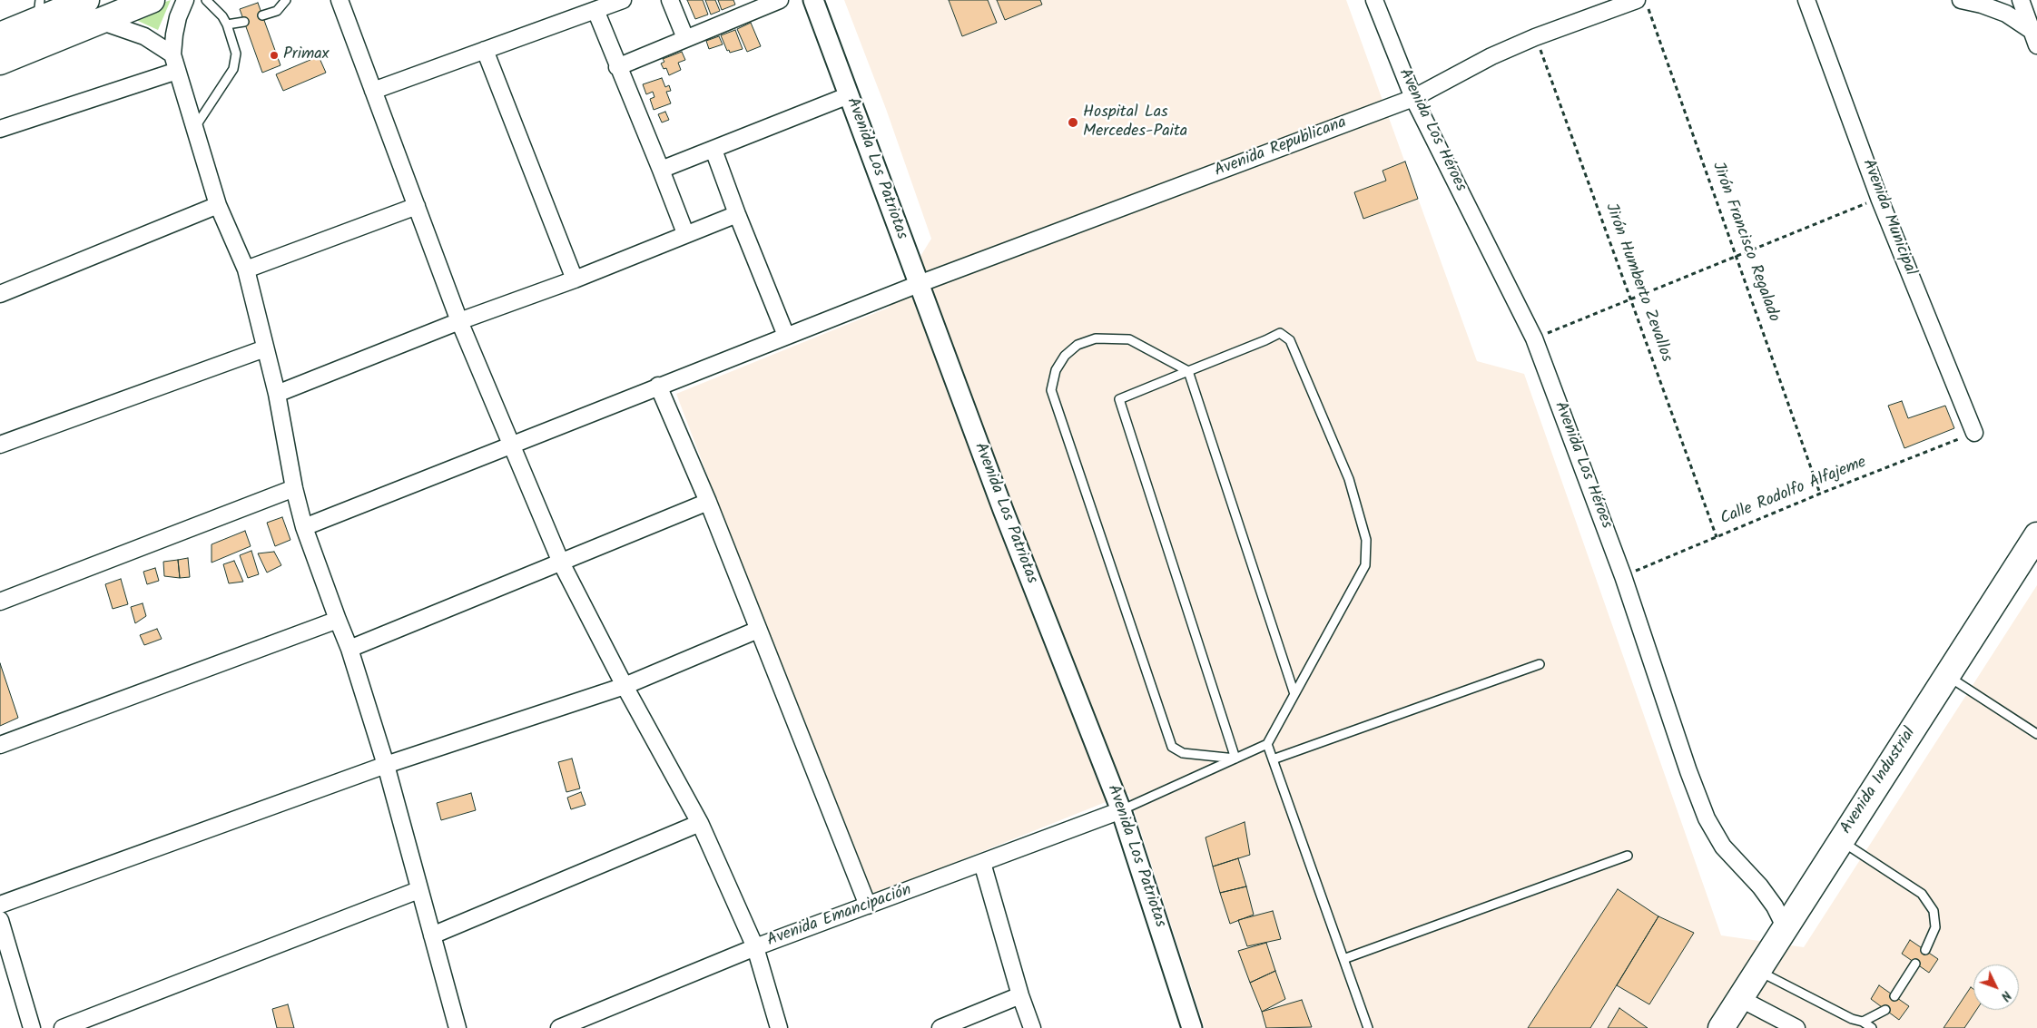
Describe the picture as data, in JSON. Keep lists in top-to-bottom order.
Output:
{
  "streets": {
    "main road": ["Avenida Industrial"],
    "street": [
      "Avenida Los Héroes",
      "Avenida Republicana",
      "Avenida Los Patriotas",
      "Avenida Municipal",
      "Avenida Emancipación"
    ],
    "path": ["Jirón Francisco Regalado", "Jirón Humberto Zevallos", "Calle Rodolfo Alfajeme"]
  },
  "crossings": [
    ["Avenida Los Héroes", "Avenida Republicana"],
    ["Avenida Los Héroes", "Calle Rodolfo Alfajeme"],
    ["Avenida Los Héroes", "Avenida Industrial"],
    ["Avenida Republicana", "Avenida Los Patriotas"],
    ["Avenida Republicana", "Jirón Francisco Regalado"],
    ["Avenida Republicana", "Jirón Humberto Zevallos"],
    ["Avenida Los Patriotas", "Avenida Emancipación"],
    ["Avenida Municipal", "Calle Rodolfo Alfajeme"],
    ["Jirón Francisco Regalado", "Calle Rodolfo Alfajeme"],
    ["Jirón Humberto Zevallos", "Calle Rodolfo Alfajeme"]
  ],
  "places": ["Primax", "Hospital Las Mercedes-Paita"],
  "north": "bottom right"
}
